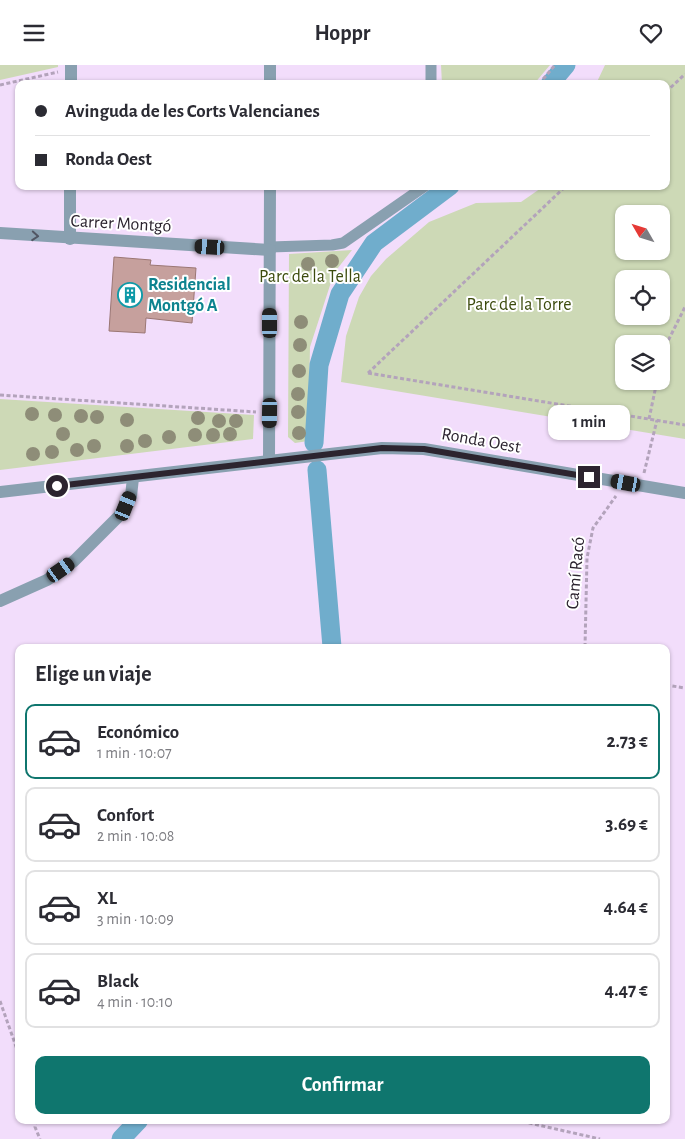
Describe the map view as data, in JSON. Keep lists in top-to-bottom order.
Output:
{
  "streets": {
    "street": ["Carrer Montgó", "Ronda Oest"],
    "path": ["Camí Racó"]
  },
  "parks": ["Parc de la Tella", "Parc de la Torre"],
  "places": {
    "building": ["Residencial Montgó A"]
  },
  "north": "top left",
  "page": {
    "header": "Hoppr",
    "banner": ["Avinguda de les Corts Valencianes", "Ronda Oest"],
    "bubble": "1 min",
    "heading": "Elige un viaje",
    "list": [
      {
        "name": "Económico",
        "note": "1 min · 10:07",
        "value": "2.73 €"
      },
      {
        "name": "Confort",
        "note": "2 min · 10:08",
        "value": "3.69 €"
      },
      {
        "name": "XL",
        "note": "3 min · 10:09",
        "value": "4.64 €"
      },
      {
        "name": "Black",
        "note": "4 min · 10:10",
        "value": "4.47 €"
      }
    ],
    "buttons": "Confirmar"
  }
}
